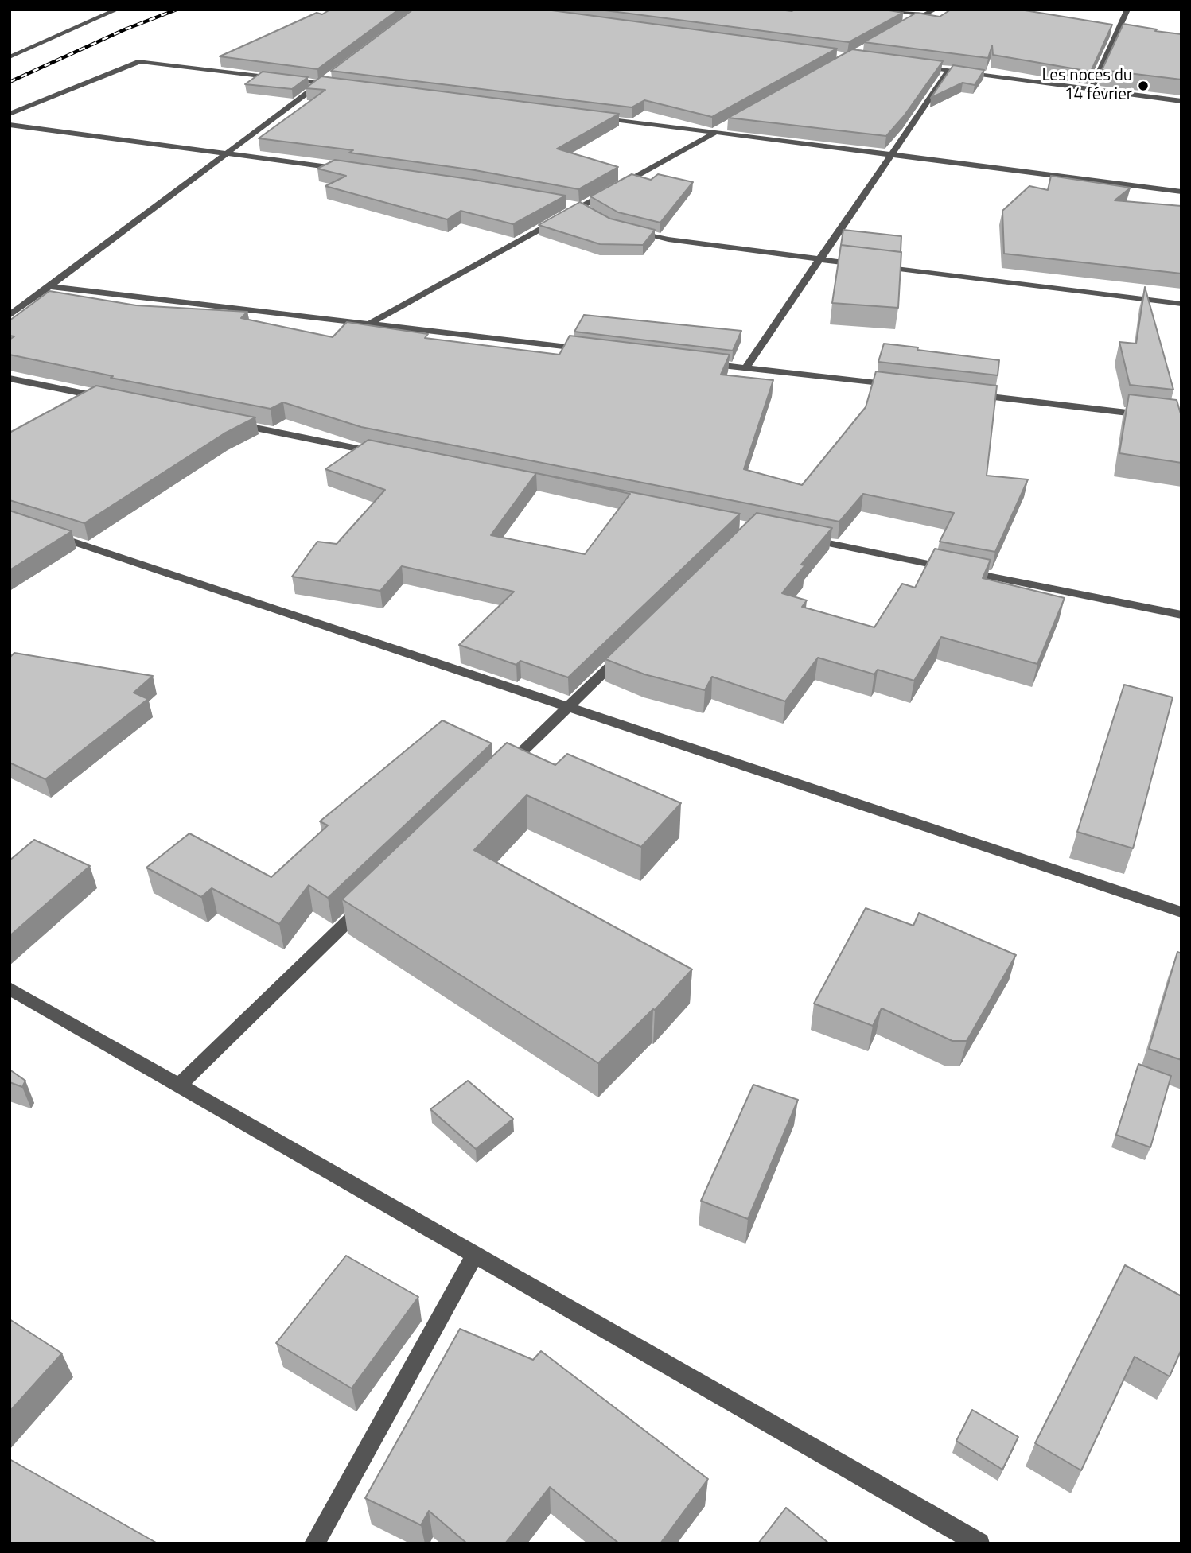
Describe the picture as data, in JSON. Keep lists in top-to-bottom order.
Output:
{
  "places": ["Les noces du 14 février"]
}
